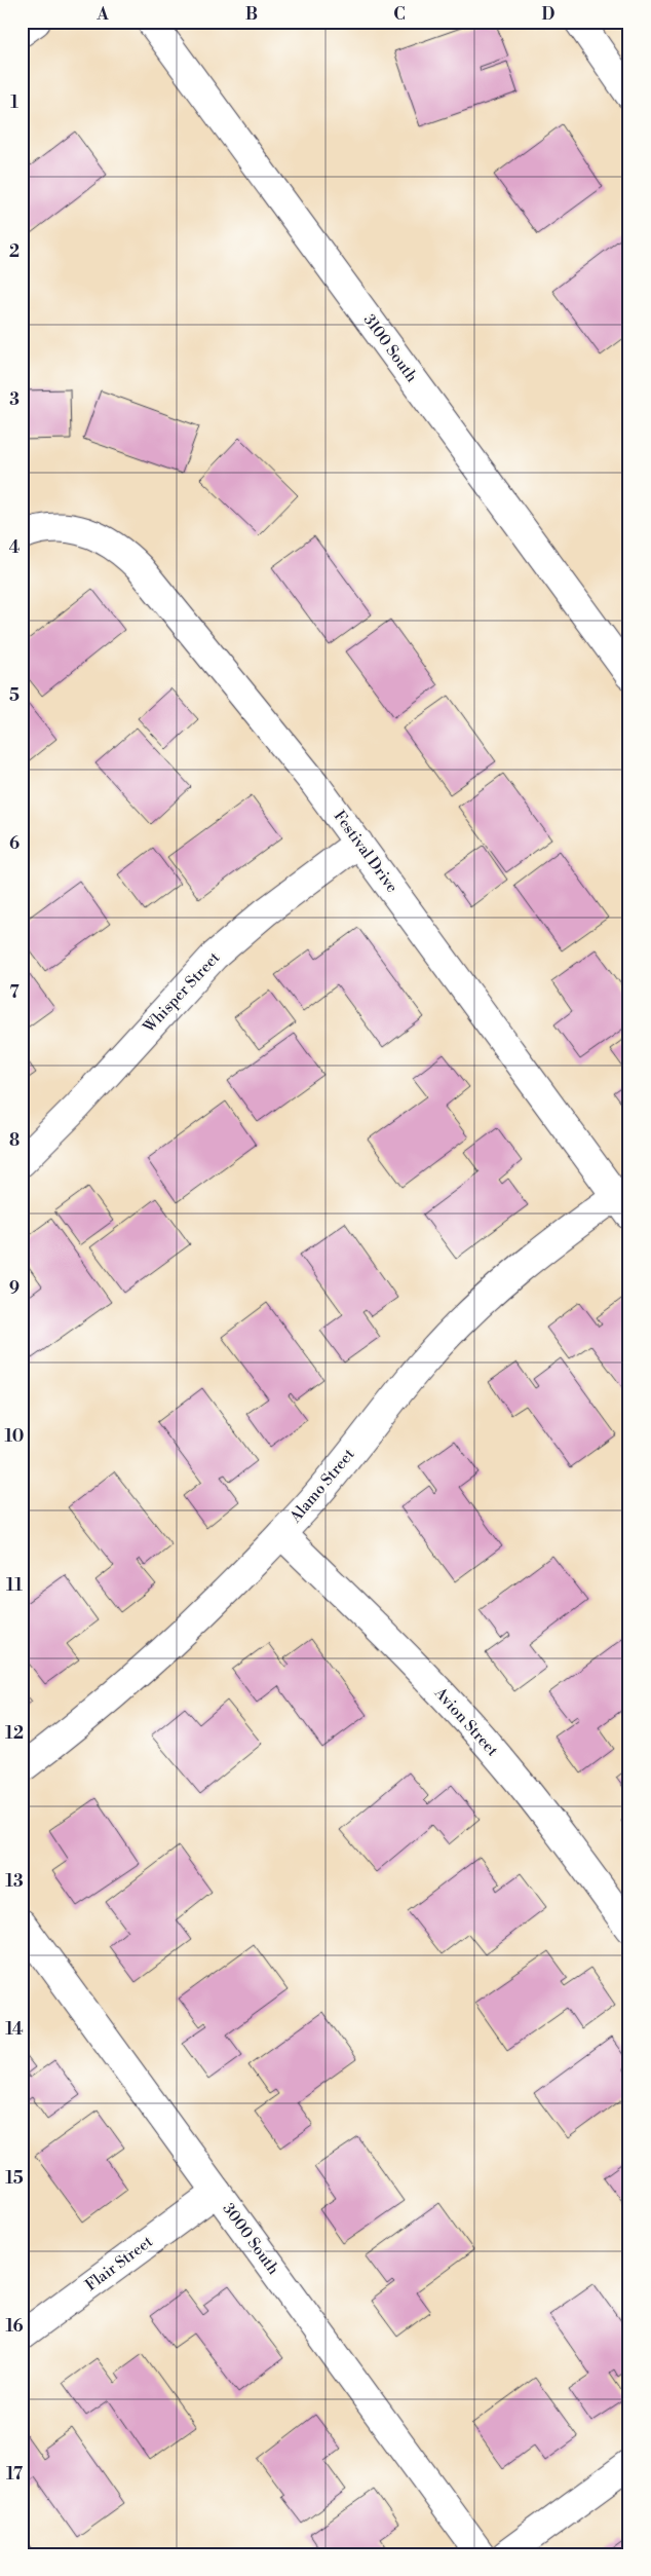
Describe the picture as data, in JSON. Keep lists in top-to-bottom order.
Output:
{
  "streets": {
    "street": [
      "3100 South",
      "Festival Drive",
      "Whisper Street",
      "Alamo Street",
      "Avion Street",
      "3000 South",
      "Flair Street"
    ]
  },
  "crossings": [
    ["Festival Drive", "Whisper Street"],
    ["Festival Drive", "Alamo Street"],
    ["Alamo Street", "Avion Street"],
    ["3000 South", "Flair Street"]
  ],
  "grid": {
    "columns": [
      "A",
      "B",
      "C",
      "D"
    ],
    "rows": [
      "1",
      "2",
      "3",
      "4",
      "5",
      "6",
      "7",
      "8",
      "9",
      "10",
      "11",
      "12",
      "13",
      "14",
      "15",
      "16",
      "17"
    ]
  }
}
